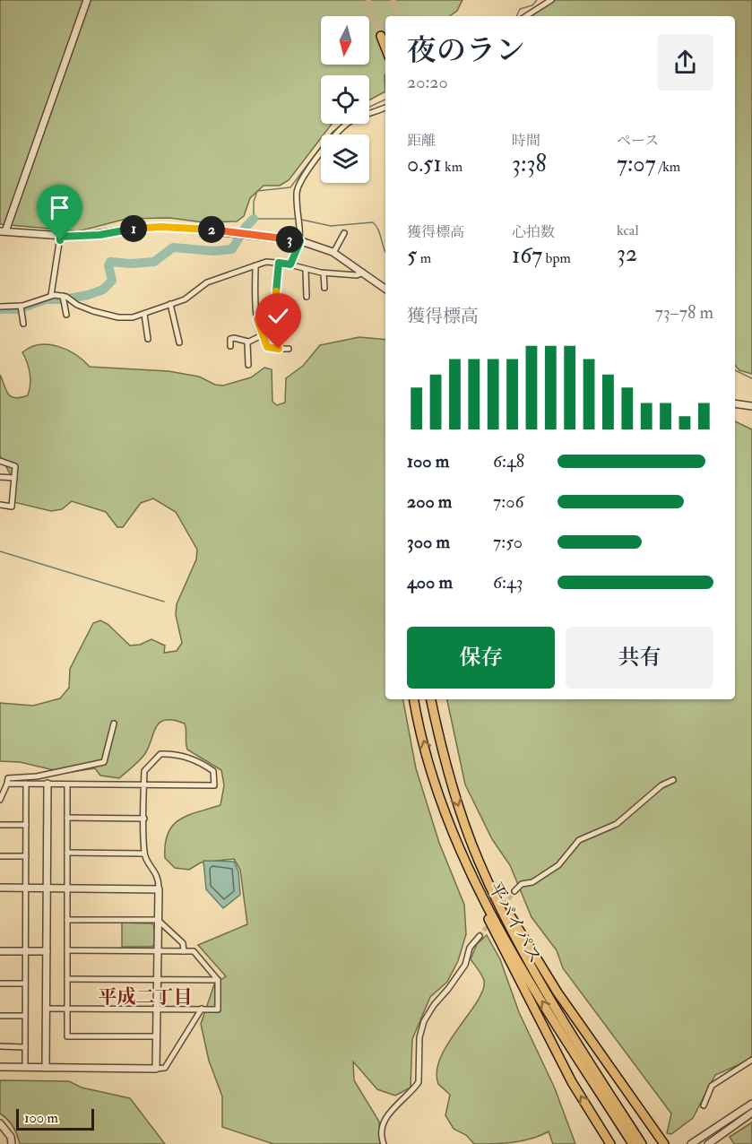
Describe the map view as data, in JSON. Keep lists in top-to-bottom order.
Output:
{
  "streets": {
    "highway": ["平バイパス"]
  },
  "districts": ["平成二丁目"],
  "scale_bar": "100 m",
  "north": "bottom",
  "page": {
    "heading": ["夜のラン", "20:20"],
    "stats": [
      ["距離", "0.51 km"],
      ["時間", "3:38"],
      ["ペース", "7:07 /km"],
      ["獲得標高", "5 m"],
      ["心拍数", "167 bpm"],
      ["kcal", "32"]
    ],
    "pins": ["1", "2", "3"],
    "chart": ["獲得標高", "73–78 m"],
    "list": [
      {
        "name": "100 m",
        "note": "6:48"
      },
      {
        "name": "200 m",
        "note": "7:06"
      },
      {
        "name": "300 m",
        "note": "7:50"
      },
      {
        "name": "400 m",
        "note": "6:43"
      }
    ],
    "buttons": ["保存", "共有"],
    "scale": "100 m"
  }
}
